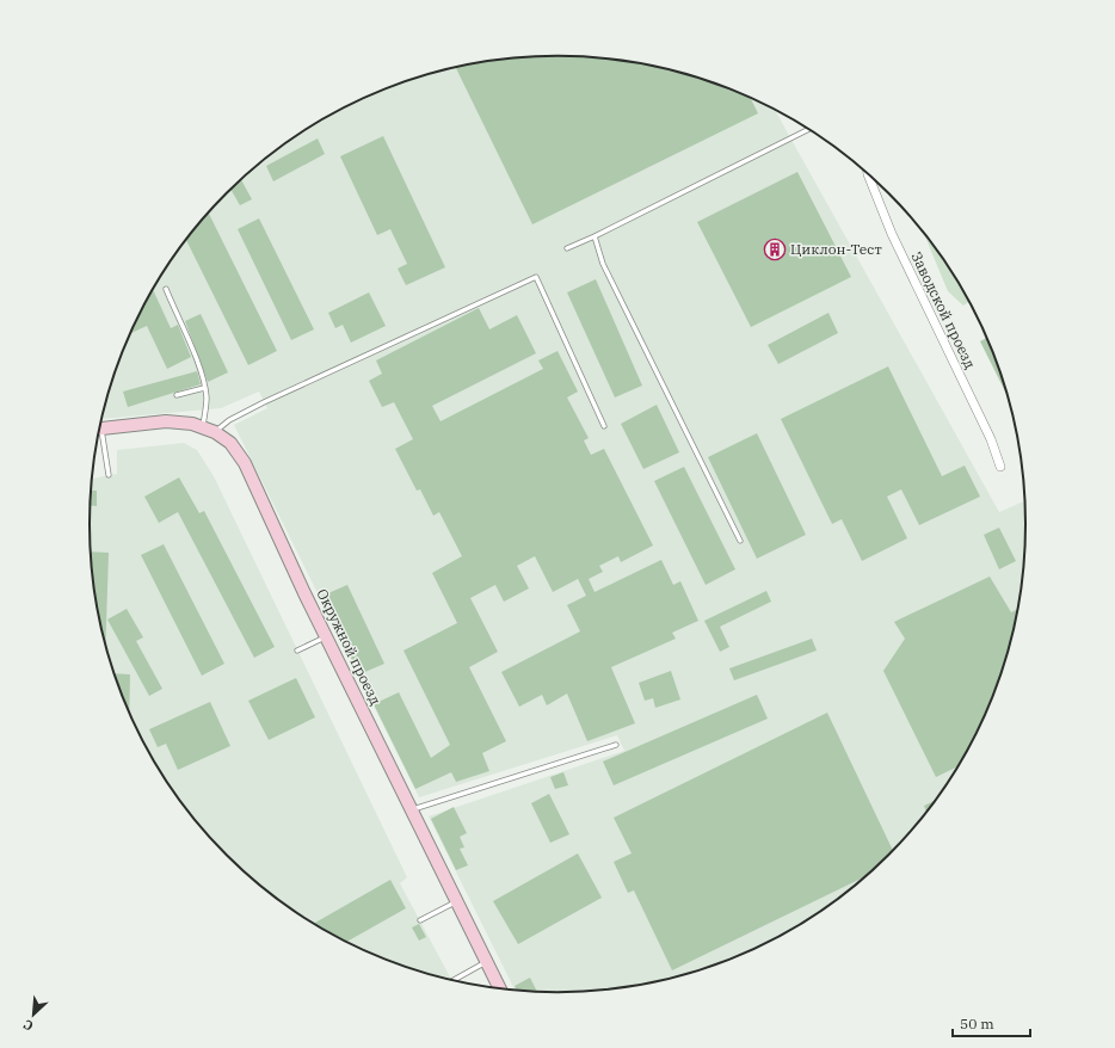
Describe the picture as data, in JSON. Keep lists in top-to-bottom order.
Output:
{
  "streets": {
    "street": ["Заводской проезд", "Окружной проезд"]
  },
  "places": {
    "building": ["Циклон-Тест"]
  },
  "scale_bar": "50 m",
  "north": "bottom left"
}
